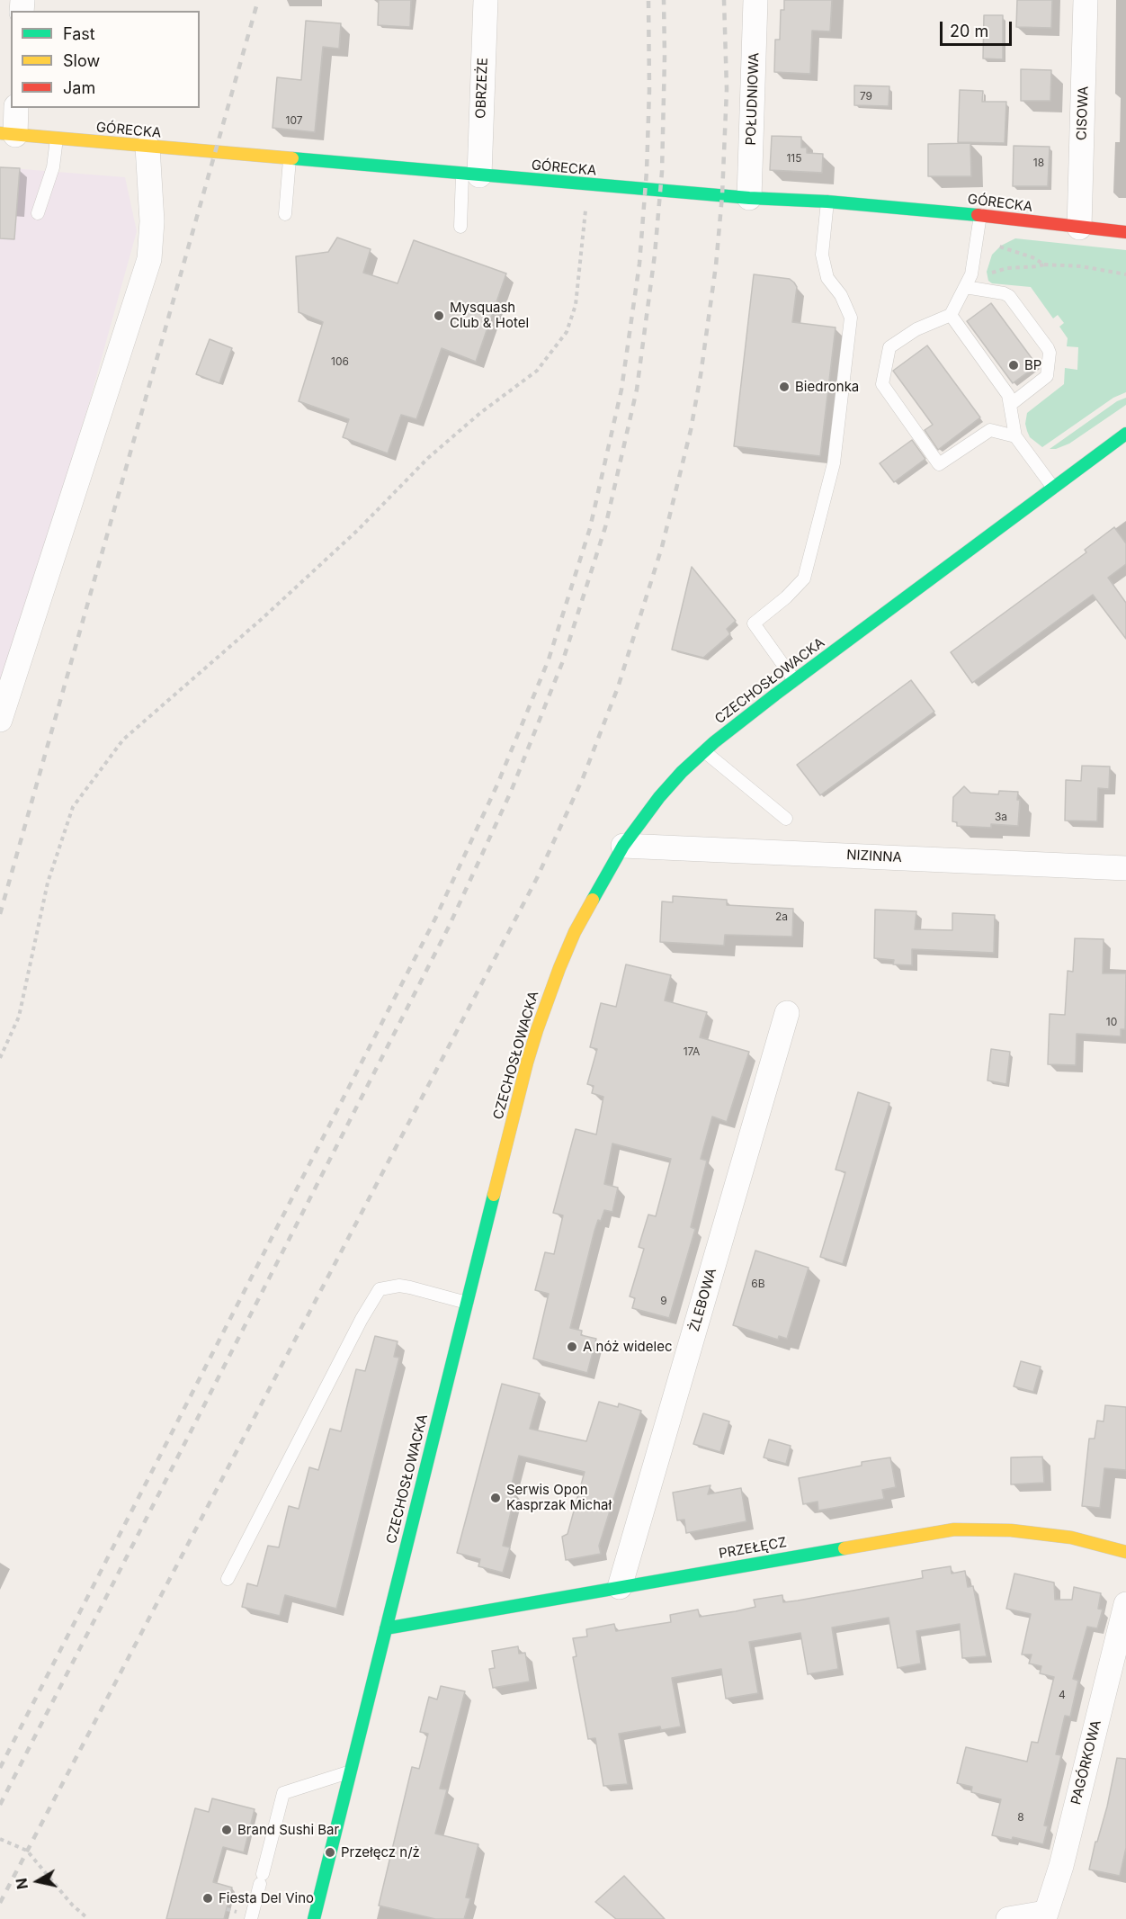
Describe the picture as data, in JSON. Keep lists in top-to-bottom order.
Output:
{
  "streets": {
    "street": [
      "OBRZEŻE",
      "POŁUDNIOWA",
      "CISOWA",
      "GÓRECKA",
      "CZECHOSŁOWACKA",
      "NIZINNA",
      "ŻLEBOWA",
      "PRZEŁĘCZ",
      "PAGÓRKOWA"
    ]
  },
  "crossings": [
    ["OBRZEŻE", "GÓRECKA"],
    ["POŁUDNIOWA", "GÓRECKA"],
    ["CISOWA", "GÓRECKA"],
    ["CZECHOSŁOWACKA", "NIZINNA"],
    ["CZECHOSŁOWACKA", "PRZEŁĘCZ"],
    ["ŻLEBOWA", "PRZEŁĘCZ"]
  ],
  "places": [
    "Mysquash Club & Hotel",
    "BP",
    "Biedronka",
    "A nóż widelec",
    "Serwis Opon Kasprzak Michał",
    "Brand Sushi Bar",
    "Przełęcz n/ż",
    "Fiesta Del Vino"
  ],
  "house_numbers": [
    "79",
    "107",
    "115",
    "18",
    "106",
    "3a",
    "2a",
    "10",
    "17A",
    "6B",
    "9",
    "4",
    "8"
  ],
  "legend": ["Fast", "Slow", "Jam"],
  "scale_bar": "20 m",
  "north": "left"
}
